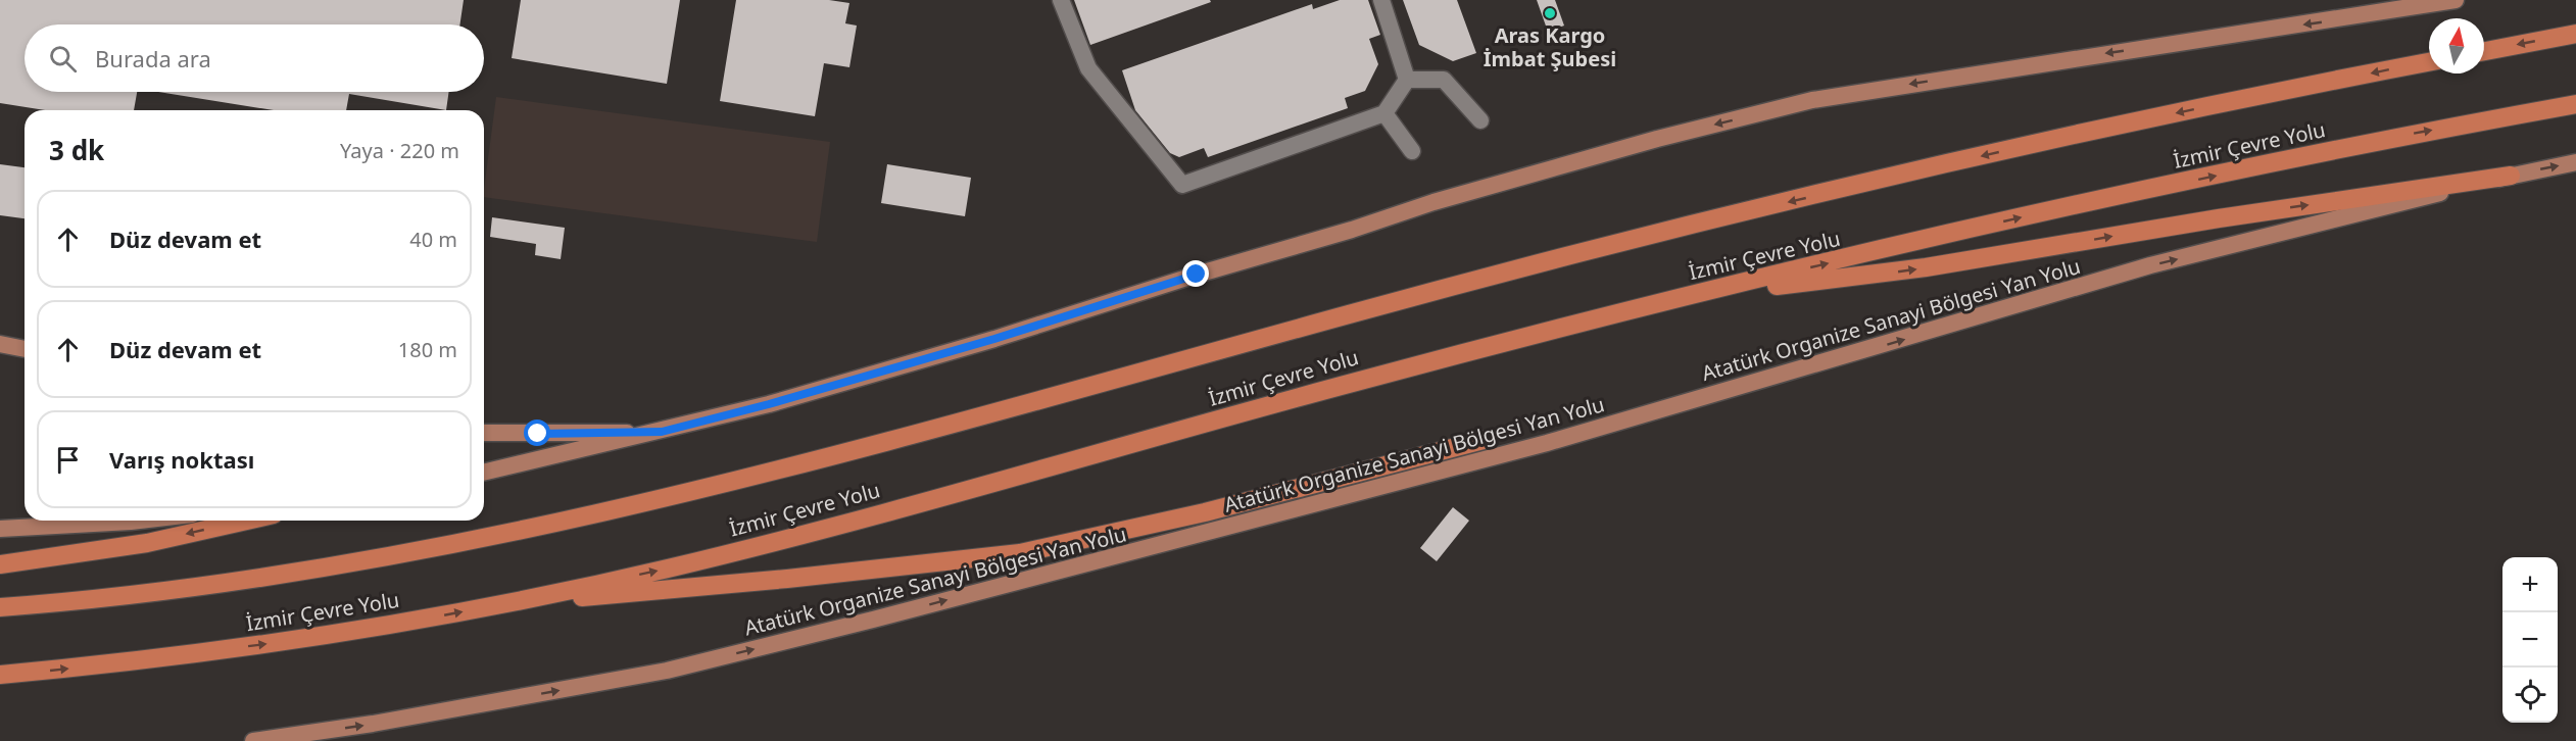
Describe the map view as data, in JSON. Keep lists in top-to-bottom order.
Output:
{
  "streets": {
    "highway": ["İzmir Çevre Yolu"],
    "main road": ["Atatürk Organize Sanayi Bölgesi Yan Yolu"]
  },
  "one_way": ["Atatürk Organize Sanayi Bölgesi Yan Yolu"],
  "places": ["Aras Kargo İmbat Şubesi"],
  "north": "top",
  "page": {
    "search": "Burada ara",
    "heading": ["3 dk", "Yaya · 220 m"],
    "list": [
      ["Düz devam et", "40 m"],
      ["Düz devam et", "180 m"],
      "Varış noktası"
    ],
    "map_buttons": ["+", "−"]
  }
}
